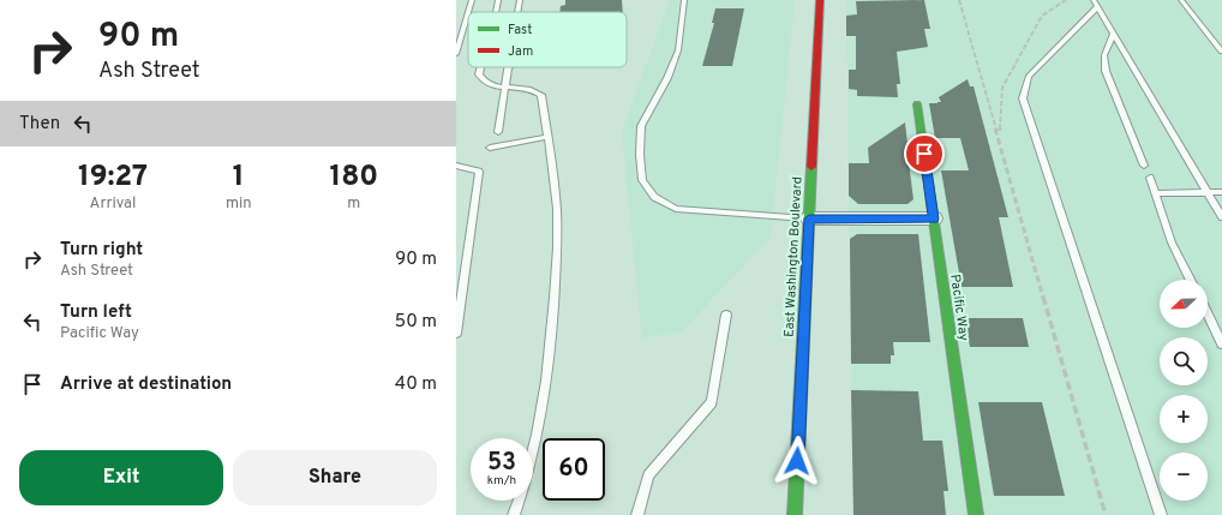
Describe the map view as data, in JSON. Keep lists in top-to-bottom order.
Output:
{
  "streets": {
    "main road": ["East Washington Boulevard", "Pacific Way"]
  },
  "legend": ["Fast", "Jam"],
  "north": "left",
  "page": {
    "turn": ["90 m", "Ash Street"],
    "then": "Then",
    "eta": [
      "19:27",
      "Arrival",
      "1",
      "min",
      "180",
      "m"
    ],
    "list": [
      {
        "name": "Turn right",
        "note": "Ash Street",
        "value": "90 m"
      },
      {
        "name": "Turn left",
        "note": "Pacific Way",
        "value": "50 m"
      },
      {
        "name": "Arrive at destination",
        "value": "40 m"
      }
    ],
    "map_buttons": ["+", "−"],
    "speed": "53 km/h",
    "limit": "60",
    "buttons": ["Exit", "Share"]
  }
}
